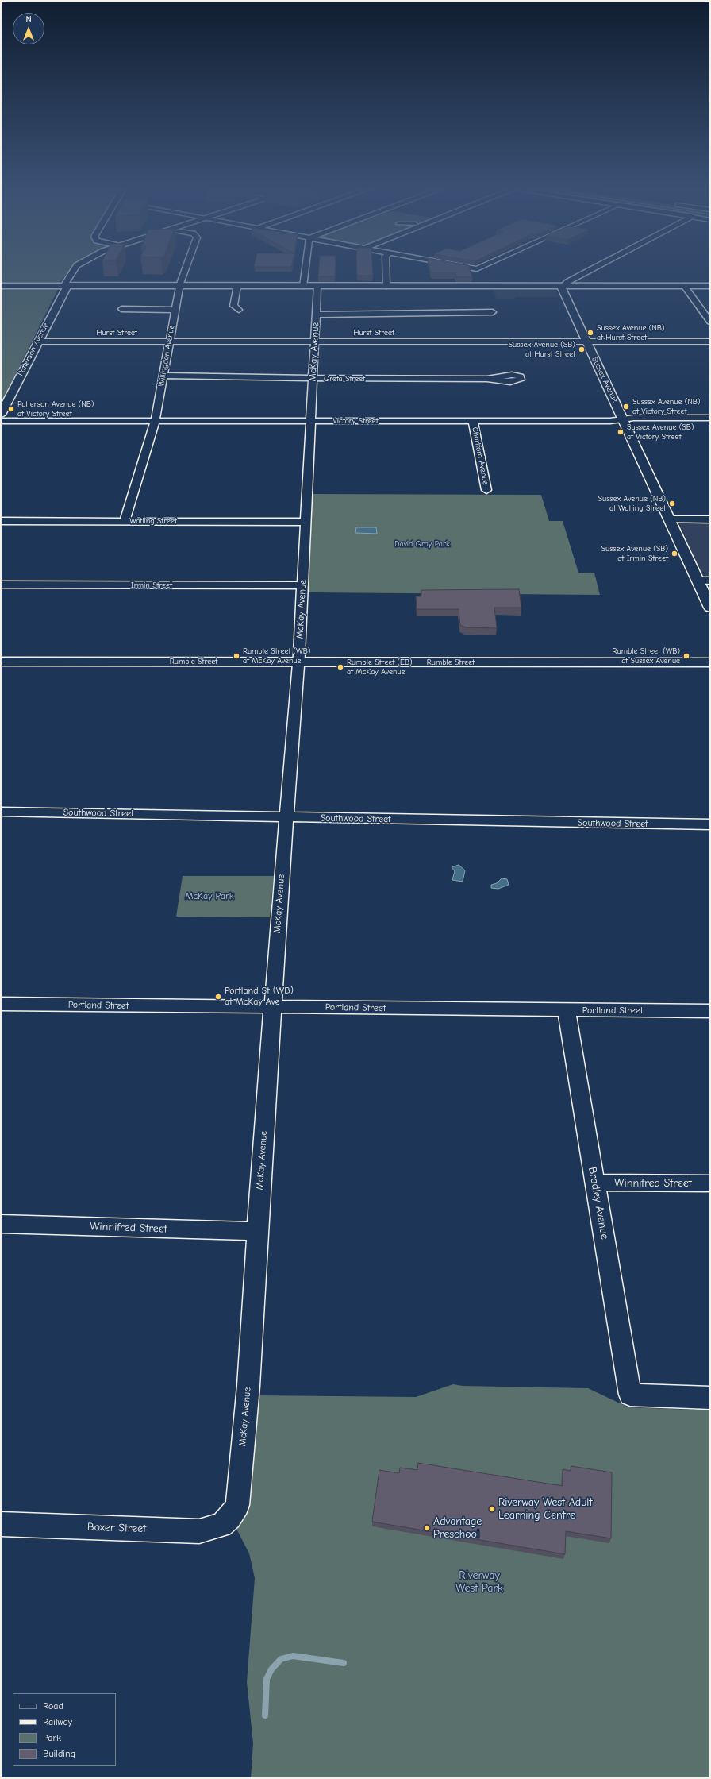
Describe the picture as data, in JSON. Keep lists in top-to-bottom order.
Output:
{
  "streets": {
    "street": [
      "Hurst Street",
      "Patterson Avenue",
      "McKay Avenue",
      "Willingdon Avenue",
      "Greta Street",
      "Sussex Avenue",
      "Victory Street",
      "Charlford Avenue",
      "Watling Street",
      "Irmin Street",
      "Rumble Street",
      "Southwood Street",
      "Portland Street",
      "Winnifred Street",
      "Bradley Avenue",
      "Boxer Street"
    ]
  },
  "crossings": [
    ["Hurst Street", "Patterson Avenue"],
    ["Hurst Street", "McKay Avenue"],
    ["Hurst Street", "Willingdon Avenue"],
    ["Hurst Street", "Sussex Avenue"],
    ["McKay Avenue", "Greta Street"],
    ["McKay Avenue", "Victory Street"],
    ["McKay Avenue", "Watling Street"],
    ["McKay Avenue", "Irmin Street"],
    ["McKay Avenue", "Rumble Street"],
    ["McKay Avenue", "Southwood Street"],
    ["McKay Avenue", "Portland Street"],
    ["McKay Avenue", "Winnifred Street"],
    ["McKay Avenue", "Boxer Street"],
    ["Willingdon Avenue", "Greta Street"],
    ["Willingdon Avenue", "Victory Street"],
    ["Willingdon Avenue", "Watling Street"],
    ["Sussex Avenue", "Victory Street"],
    ["Victory Street", "Charlford Avenue"],
    ["Portland Street", "Bradley Avenue"],
    ["Winnifred Street", "Bradley Avenue"]
  ],
  "parks": ["David Gray Park", "McKay Park", "Riverway West Park"],
  "places": [
    "Sussex Avenue (NB) at Hurst Street",
    "Sussex Avenue (SB) at Hurst Street",
    "Sussex Avenue (NB) at Victory Street",
    "Patterson Avenue (NB) at Victory Street",
    "Sussex Avenue (SB) at Victory Street",
    "Sussex Avenue (NB) at Watling Street",
    "Sussex Avenue (SB) at Irmin Street",
    "Rumble Street (WB) at McKay Avenue",
    "Rumble Street (WB) at Sussex Avenue",
    "Rumble Street (EB) at McKay Avenue",
    "Portland St (WB) at McKay Ave",
    "Riverway West Adult Learning Centre",
    "Advantage Preschool"
  ],
  "legend": [
    "Road",
    "Railway",
    "Park",
    "Building"
  ],
  "north": "top"
}
